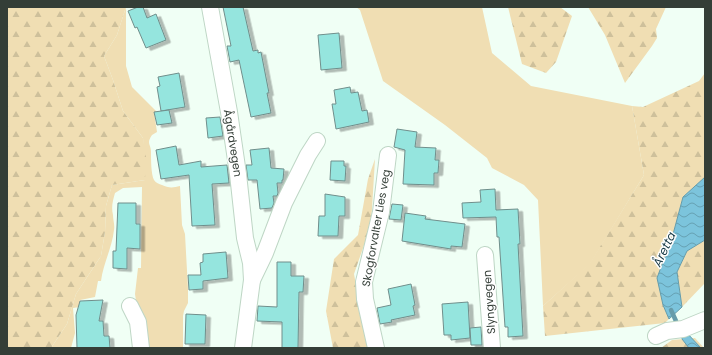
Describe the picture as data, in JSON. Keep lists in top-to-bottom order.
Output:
{
  "streets": {
    "street": ["Ågårdvegen", "Skogforvalter Lies veg", "Slyngvegen"]
  },
  "water": ["Åretta"]
}
